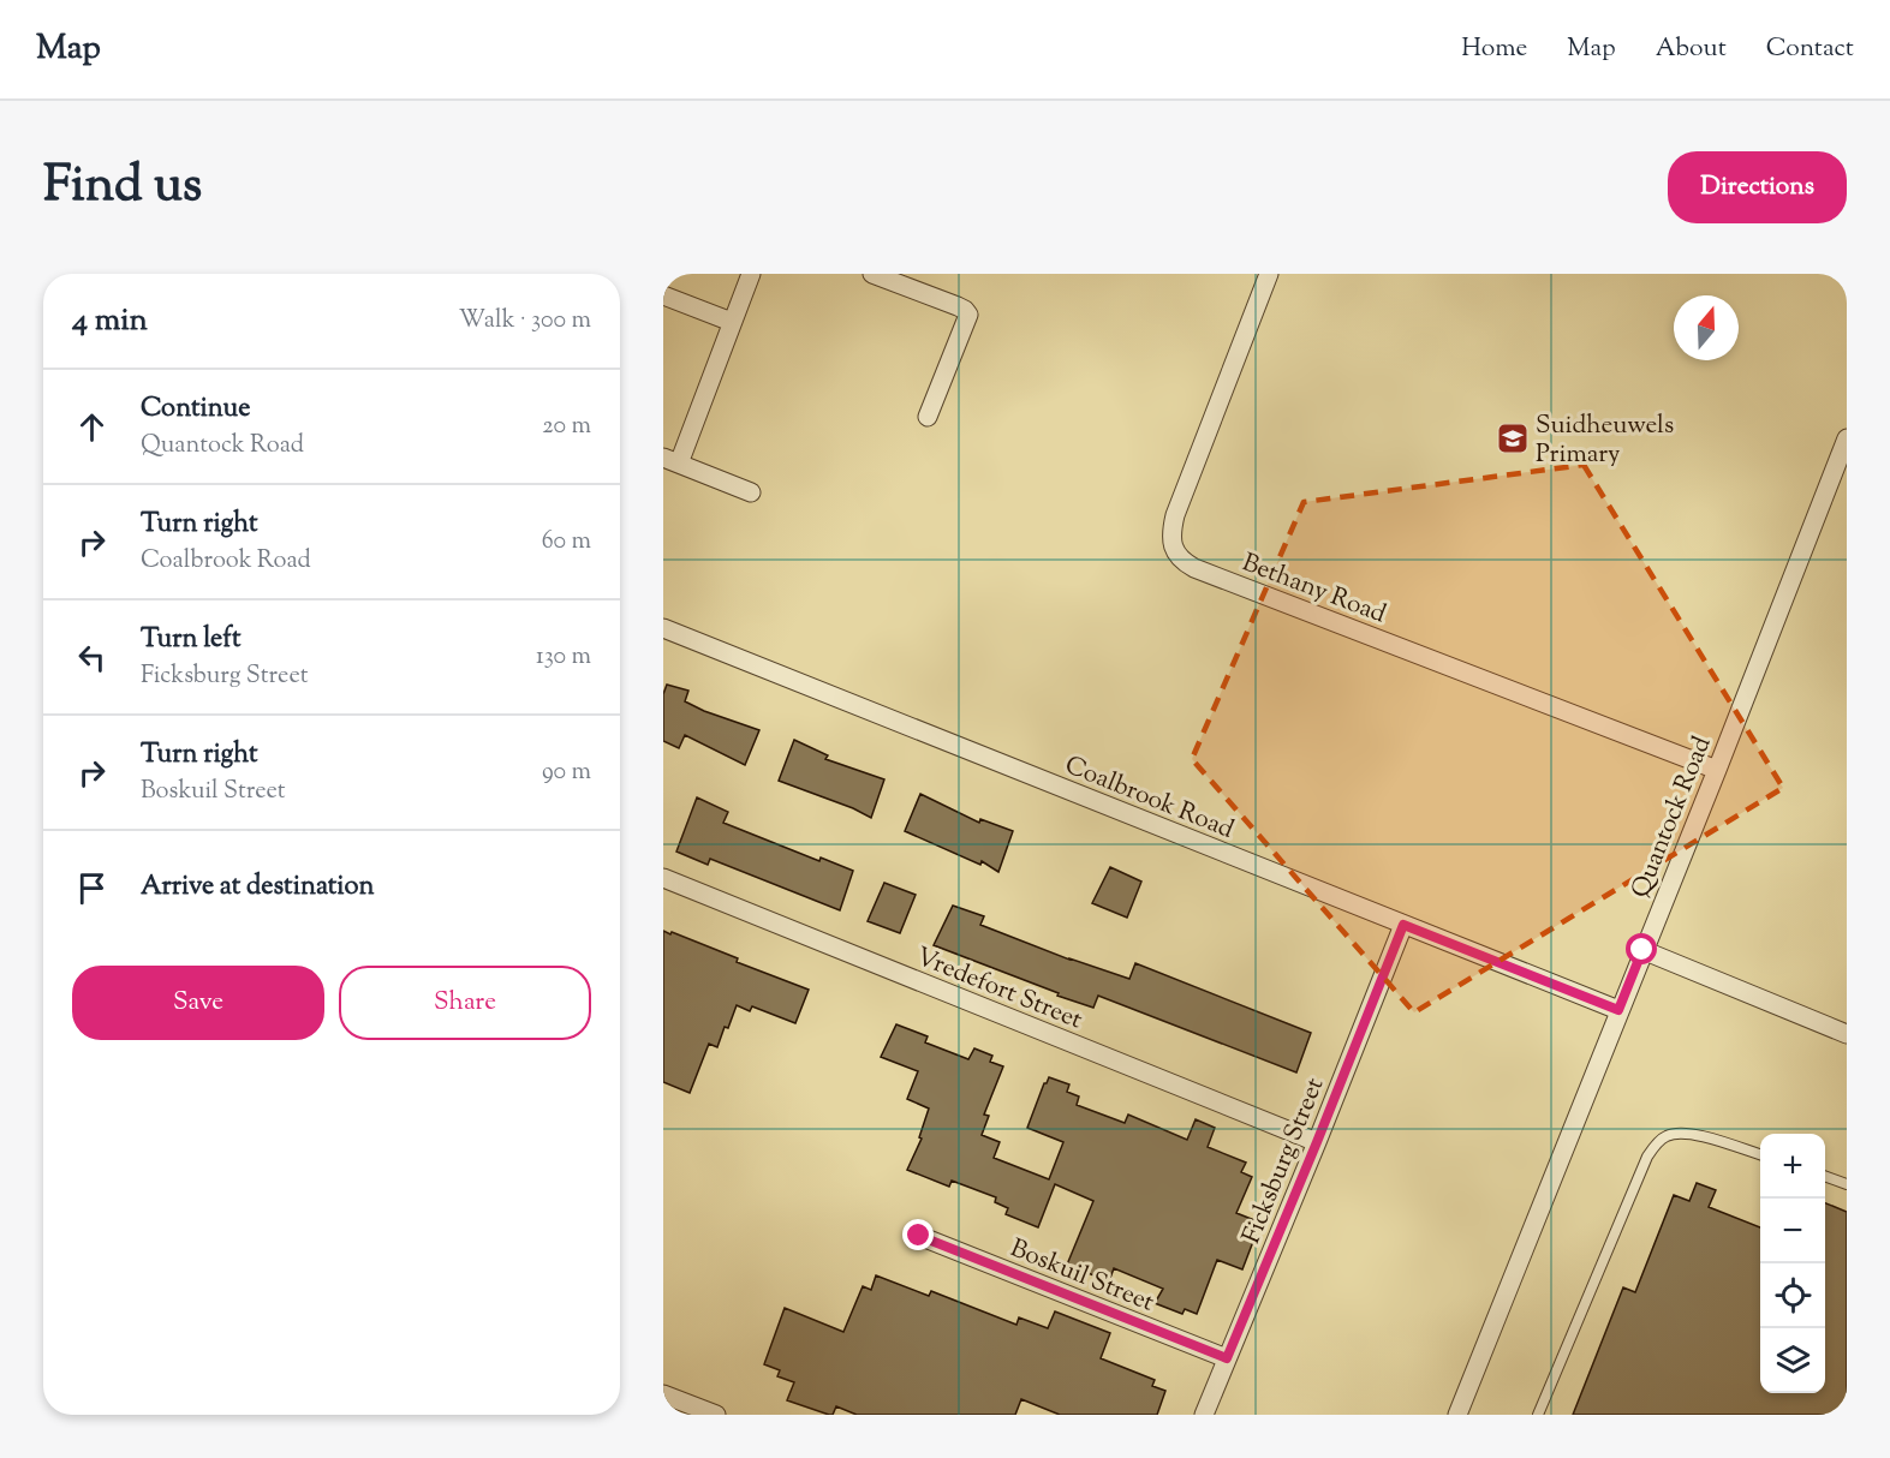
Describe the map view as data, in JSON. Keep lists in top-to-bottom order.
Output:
{
  "streets": {
    "street": [
      "Bethany Road",
      "Coalbrook Road",
      "Quantock Road",
      "Vredefort Street",
      "Ficksburg Street",
      "Boskuil Street"
    ]
  },
  "crossings": [
    ["Bethany Road", "Quantock Road"],
    ["Coalbrook Road", "Quantock Road"],
    ["Coalbrook Road", "Ficksburg Street"],
    ["Vredefort Street", "Ficksburg Street"],
    ["Ficksburg Street", "Boskuil Street"]
  ],
  "places": {
    "school or university": ["Suidheuwels Primary"]
  },
  "north": "top",
  "page": {
    "header": "Map",
    "nav": [
      "Home",
      "Map",
      "About",
      "Contact"
    ],
    "title": "Find us",
    "buttons": [
      "Directions",
      ["Save", "Share"]
    ],
    "heading": ["4 min", "Walk · 300 m"],
    "list": [
      ["Continue", "Quantock Road", "20 m"],
      ["Turn right", "Coalbrook Road", "60 m"],
      ["Turn left", "Ficksburg Street", "130 m"],
      ["Turn right", "Boskuil Street", "90 m"],
      "Arrive at destination"
    ],
    "map_buttons": ["+", "−"]
  }
}
